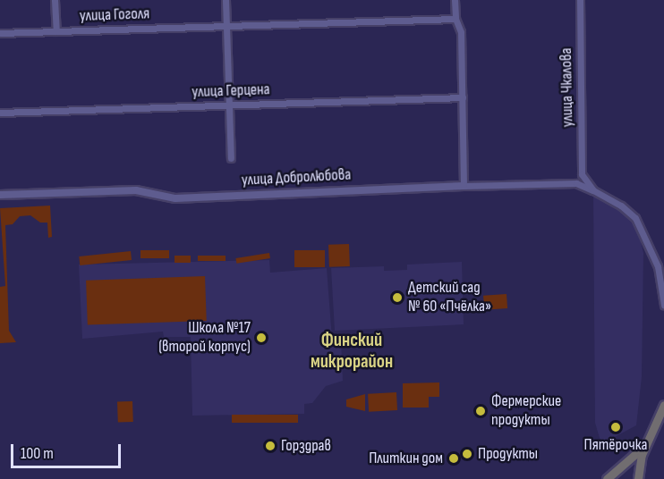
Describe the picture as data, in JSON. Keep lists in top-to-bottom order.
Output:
{
  "streets": {
    "street": [
      "улица Гоголя",
      "улица Чкалова",
      "улица Герцена",
      "улица Добролюбова"
    ]
  },
  "crossings": [
    ["улица Чкалова", "улица Добролюбова"]
  ],
  "districts": ["Финский микрорайон"],
  "places": [
    "Детский сад № 60 «Пчёлка»",
    "Школа №17 (второй корпус)",
    "Фермерские продукты",
    "Пятёрочка",
    "Горздрав",
    "Продукты",
    "Плиткин дом"
  ],
  "scale_bar": "100 m"
}
